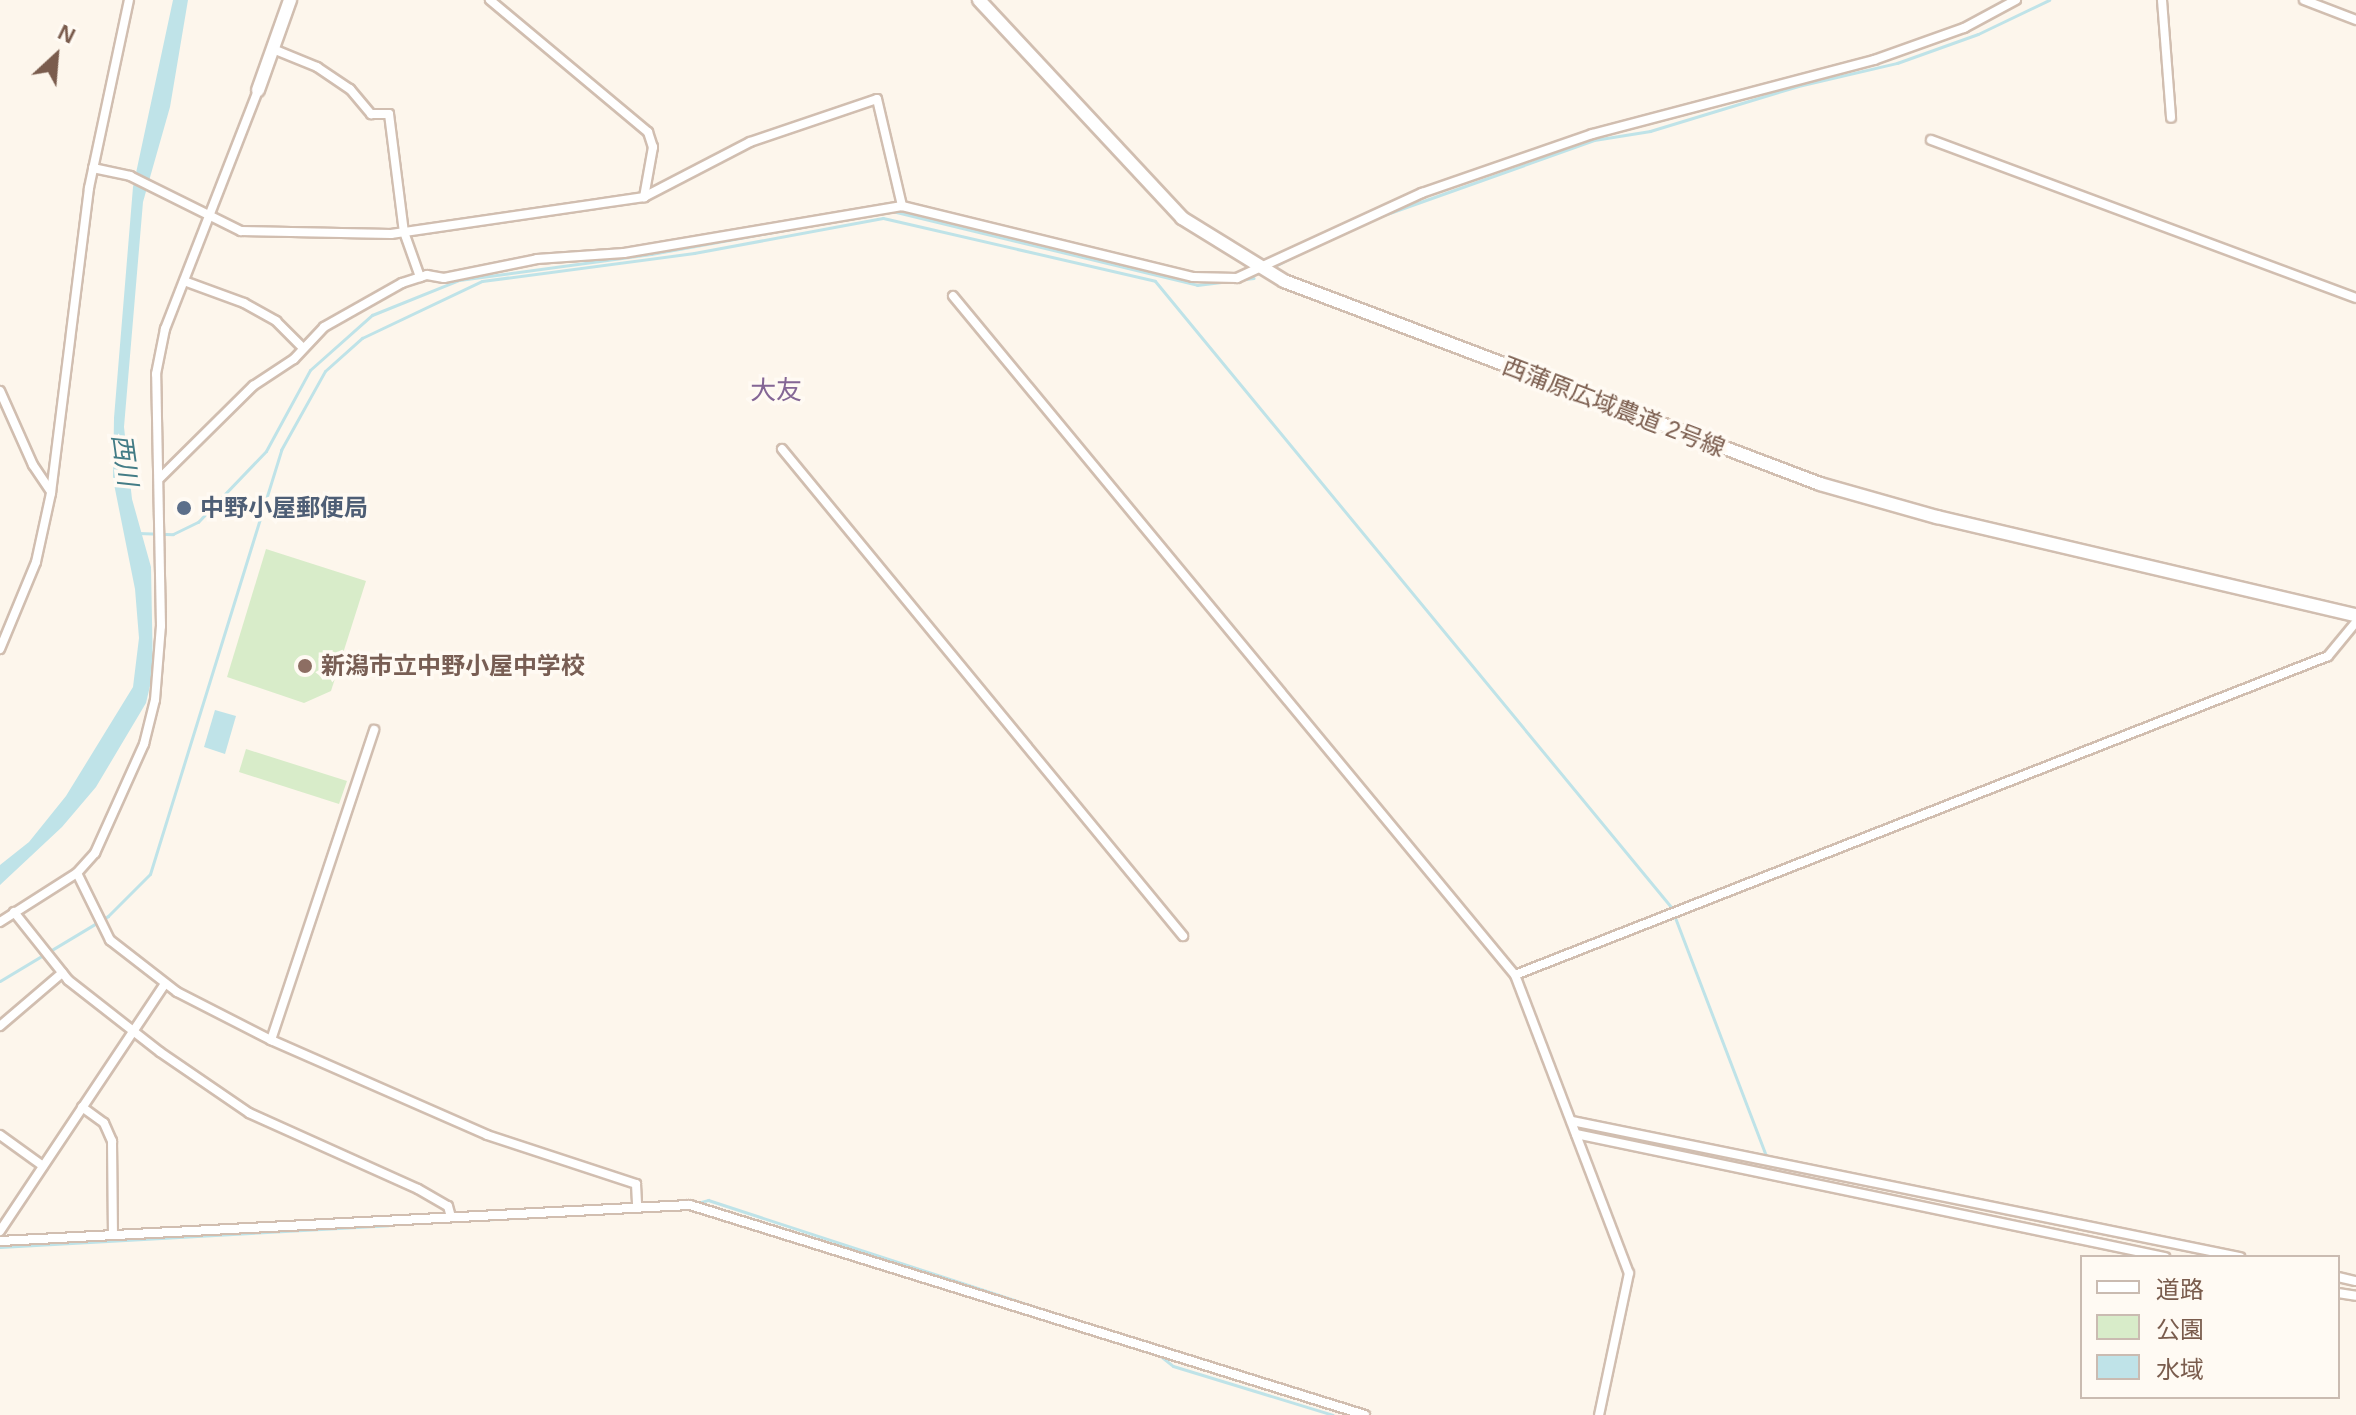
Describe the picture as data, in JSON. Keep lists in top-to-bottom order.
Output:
{
  "streets": {
    "street": ["西蒲原広域農道 2号線"]
  },
  "districts": ["大友"],
  "water": ["西川"],
  "places": ["中野小屋郵便局", "新潟市立中野小屋中学校"],
  "legend": ["道路", "公園", "水域"],
  "north": "top right"
}
